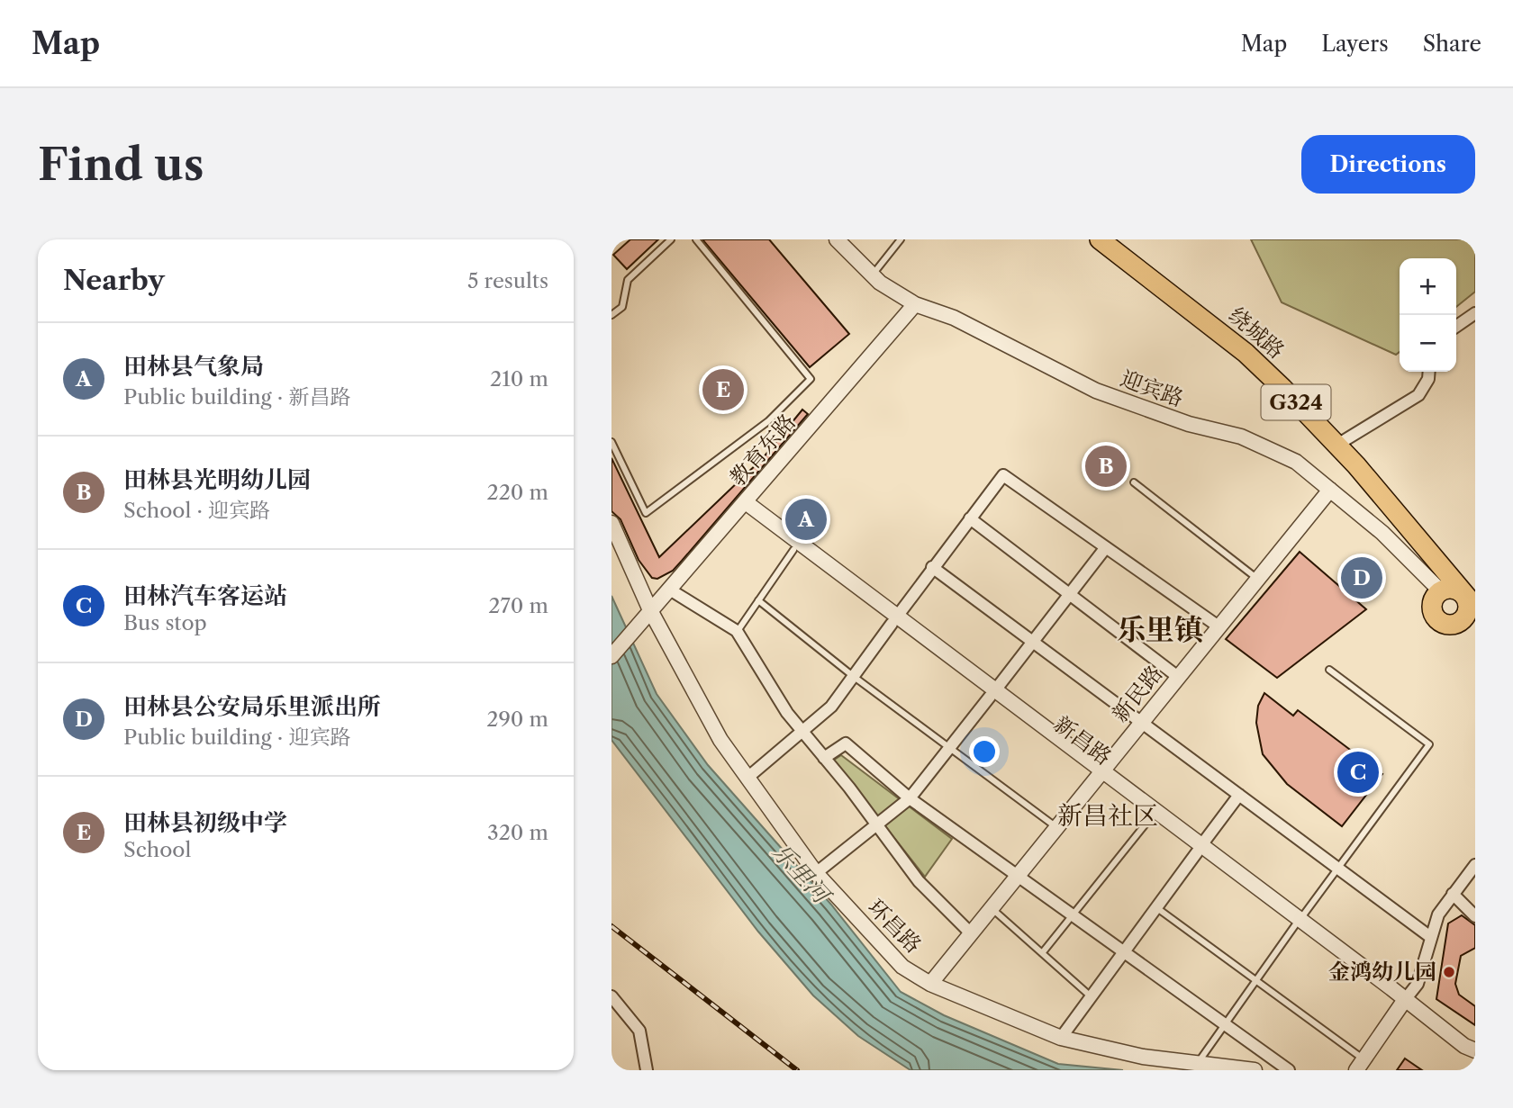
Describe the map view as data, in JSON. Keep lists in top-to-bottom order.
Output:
{
  "streets": {
    "highway": ["绕城路", "G324"],
    "street": [
      "迎宾路",
      "教育东路",
      "新民路",
      "新昌路",
      "环昌路"
    ]
  },
  "crossings": [
    ["绕城路", "迎宾路"],
    ["迎宾路", "教育东路"],
    ["迎宾路", "新民路"],
    ["教育东路", "新昌路"],
    ["教育东路", "环昌路"],
    ["新民路", "新昌路"],
    ["新民路", "环昌路"]
  ],
  "districts": ["乐里镇", "新昌社区"],
  "water": ["乐里河"],
  "places": ["金鸿幼儿园"],
  "page": {
    "header": "Map",
    "nav": ["Map", "Layers", "Share"],
    "buttons": "Directions",
    "title": "Find us",
    "heading": ["Nearby", "5 results"],
    "map_buttons": ["+", "−"],
    "list": [
      {
        "mark": "A",
        "name": "田林县气象局",
        "note": "Public building · 新昌路",
        "value": "210 m"
      },
      {
        "mark": "B",
        "name": "田林县光明幼儿园",
        "note": "School · 迎宾路",
        "value": "220 m"
      },
      {
        "mark": "C",
        "name": "田林汽车客运站",
        "note": "Bus stop",
        "value": "270 m"
      },
      {
        "mark": "D",
        "name": "田林县公安局乐里派出所",
        "note": "Public building · 迎宾路",
        "value": "290 m"
      },
      {
        "mark": "E",
        "name": "田林县初级中学",
        "note": "School",
        "value": "320 m"
      }
    ],
    "pins": [
      "E",
      "B",
      "A",
      "D",
      "C"
    ]
  }
}
